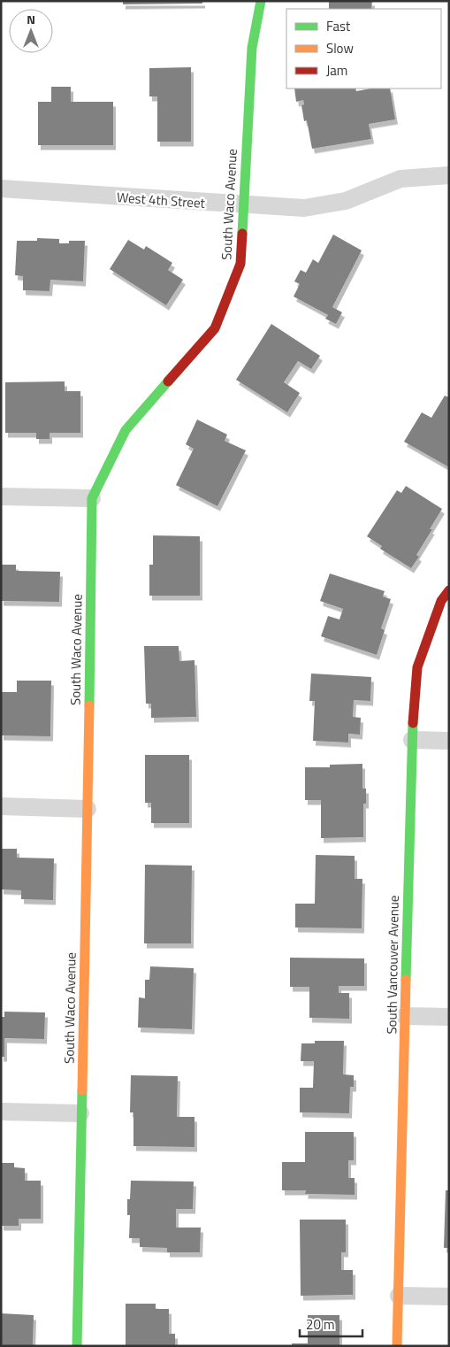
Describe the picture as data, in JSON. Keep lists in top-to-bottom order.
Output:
{
  "streets": {
    "street": ["West 4th Street", "South Waco Avenue", "South Vancouver Avenue"]
  },
  "crossings": [
    ["West 4th Street", "South Waco Avenue"]
  ],
  "legend": ["Fast", "Slow", "Jam"],
  "scale_bar": "20 m",
  "north": "top"
}
